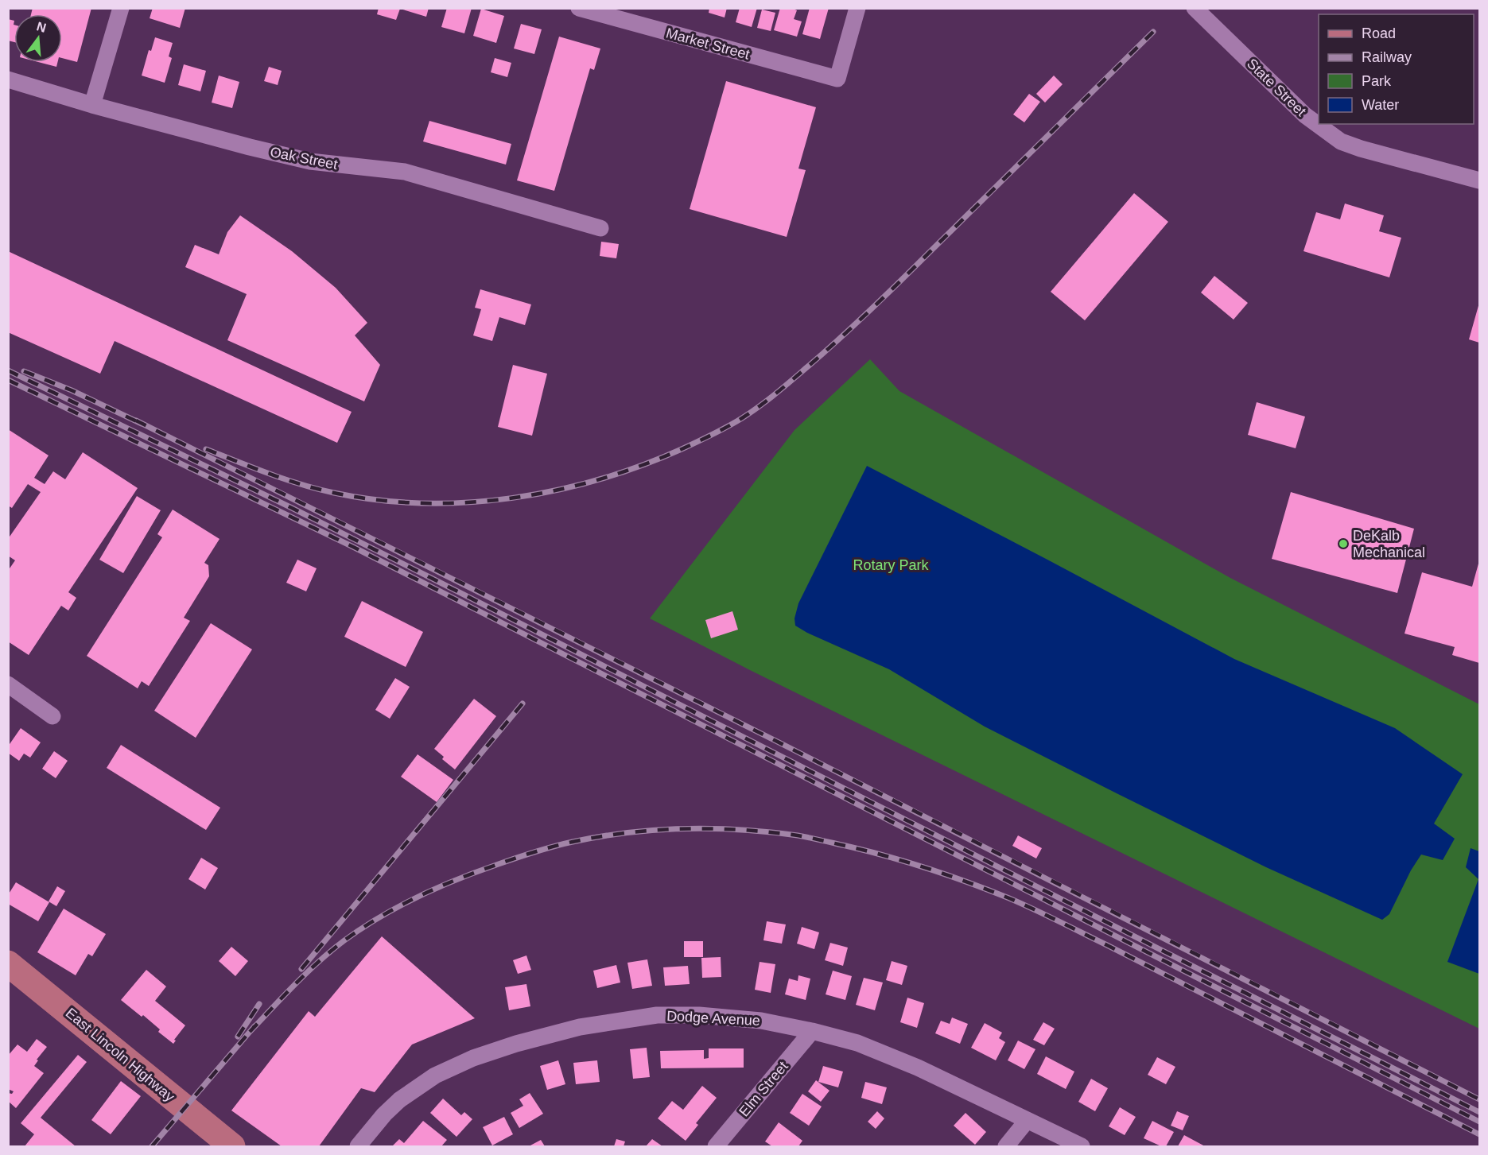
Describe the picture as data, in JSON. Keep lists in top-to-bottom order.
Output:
{
  "streets": {
    "main road": ["East Lincoln Highway"],
    "street": [
      "Market Street",
      "State Street",
      "Oak Street",
      "Dodge Avenue",
      "Elm Street"
    ]
  },
  "crossings": [
    ["Dodge Avenue", "Elm Street"]
  ],
  "parks": ["Rotary Park"],
  "places": ["DeKalb Mechanical"],
  "legend": [
    "Road",
    "Railway",
    "Park",
    "Water"
  ],
  "north": "top"
}
